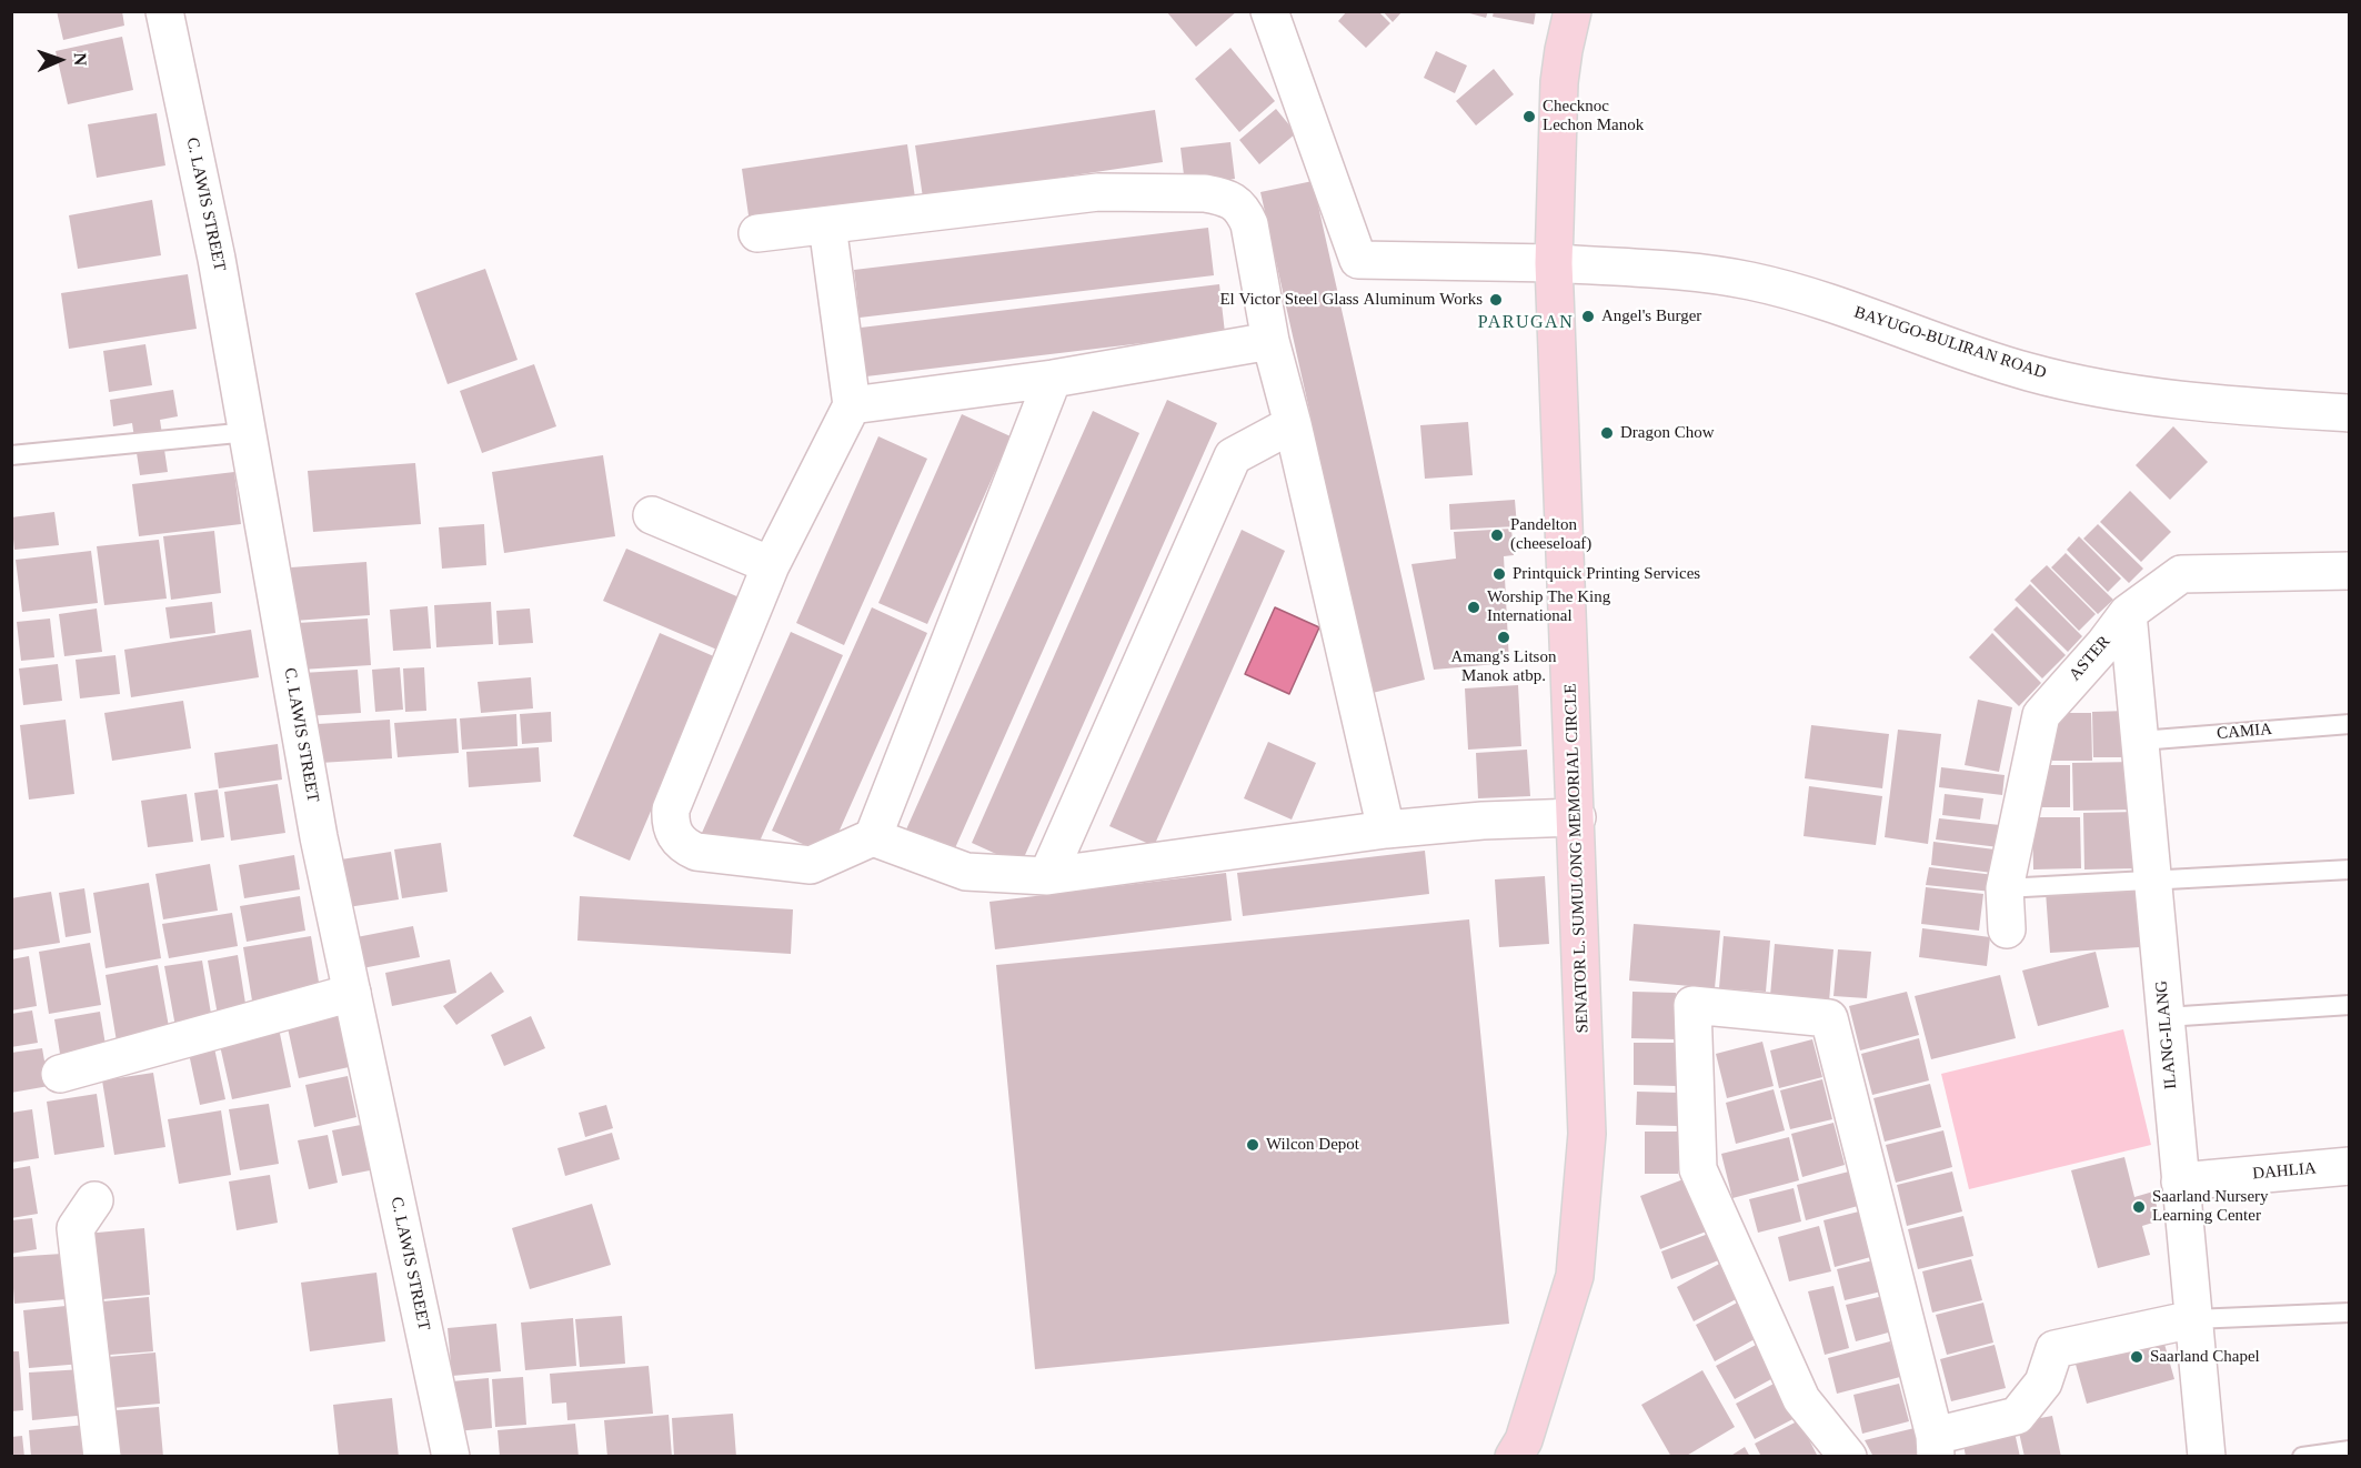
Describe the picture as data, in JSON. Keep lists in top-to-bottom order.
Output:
{
  "streets": {
    "main road": ["SENATOR L. SUMULONG MEMORIAL CIRCLE"],
    "street": [
      "C. LAWIS STREET",
      "BAYUGO-BULIRAN ROAD",
      "ASTER",
      "ILANG-ILANG",
      "DAHLIA"
    ],
    "lane": ["CAMIA"]
  },
  "crossings": [
    ["BAYUGO-BULIRAN ROAD", "SENATOR L. SUMULONG MEMORIAL CIRCLE"],
    ["ASTER", "ILANG-ILANG"],
    ["CAMIA", "ILANG-ILANG"],
    ["ILANG-ILANG", "DAHLIA"]
  ],
  "districts": ["PARUGAN"],
  "places": [
    "Checknoc Lechon Manok",
    "El Victor Steel Glass Aluminum Works",
    "Angel's Burger",
    "Dragon Chow",
    "Pandelton (cheeseloaf)",
    "Printquick Printing Services",
    "Worship The King International",
    "Amang's Litson Manok atbp.",
    "Wilcon Depot",
    "Saarland Nursery Learning Center",
    "Saarland Chapel"
  ],
  "north": "right"
}
